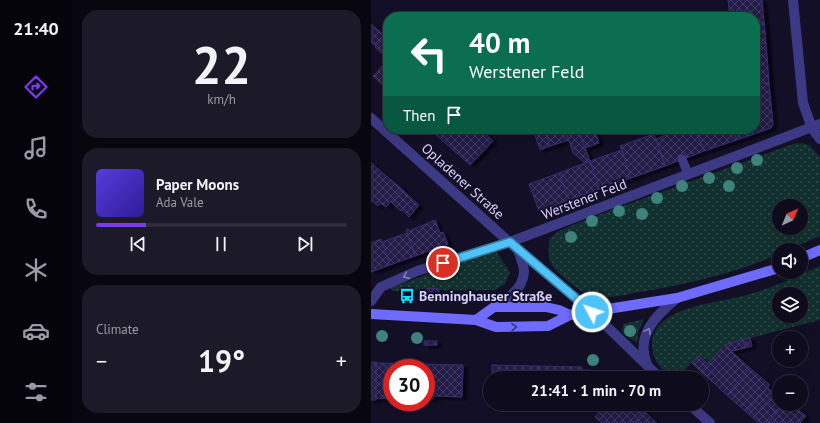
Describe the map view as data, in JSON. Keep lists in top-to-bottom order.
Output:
{
  "streets": {
    "street": ["Opladener Straße", "Werstener Feld"]
  },
  "crossings": [
    ["Opladener Straße", "Werstener Feld"]
  ],
  "places": {
    "bus stop": ["Benninghauser Straße"]
  },
  "north": "top right",
  "page": {
    "tabs": "21:40",
    "tile": [
      ["22", "km/h"],
      "Climate"
    ],
    "turn": ["40 m", "Werstener Feld"],
    "then": "Then",
    "song": ["Paper Moons", "Ada Vale"],
    "map_buttons": ["+", "−"],
    "heat": ["−", "19°", "+"],
    "limit": "30",
    "trip": "21:41 · 1 min · 70 m"
  }
}
